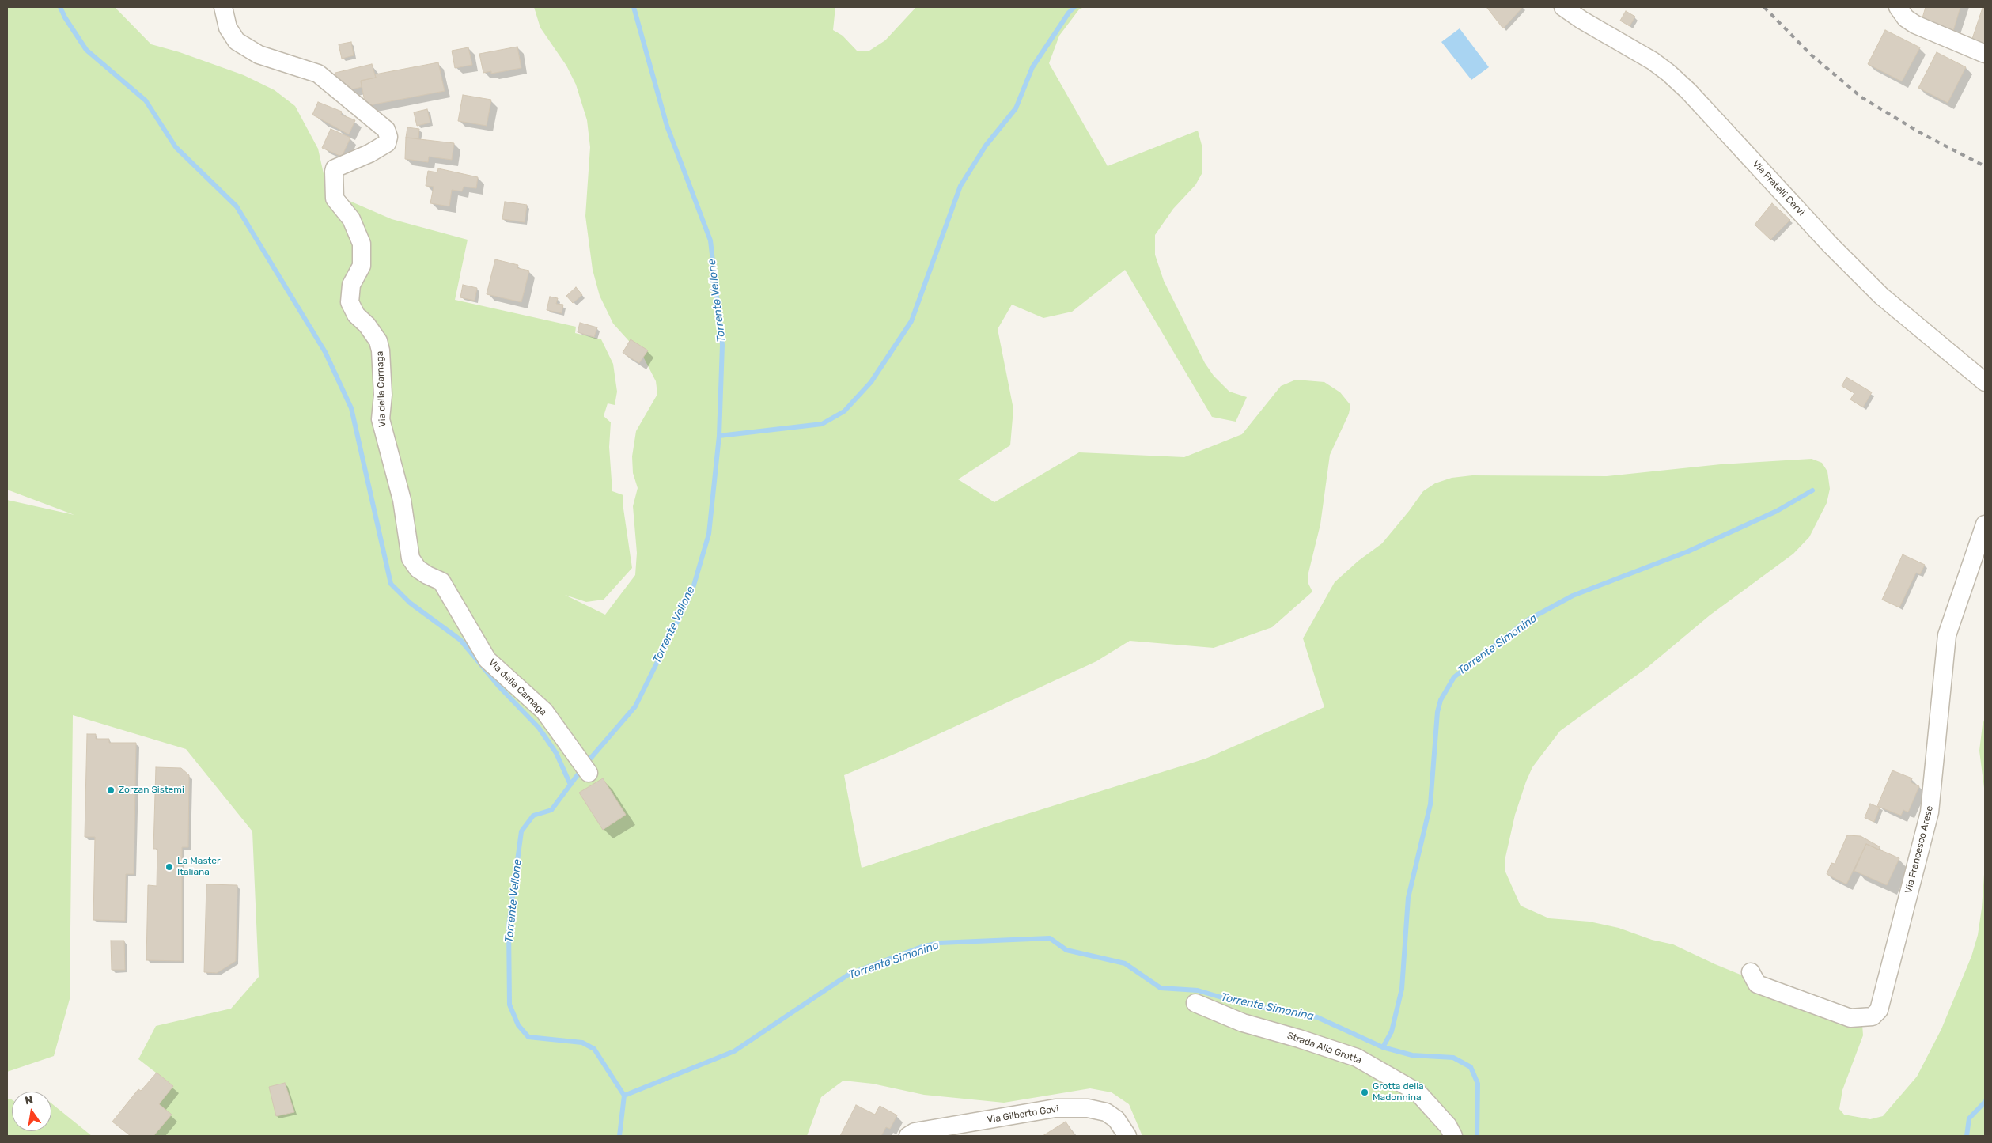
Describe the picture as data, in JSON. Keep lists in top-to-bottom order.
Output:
{
  "streets": {
    "street": [
      "Via Fratelli Cervi",
      "Via della Carnaga",
      "Via Francesco Arese",
      "Strada Alla Grotta",
      "Via Gilberto Govi"
    ]
  },
  "water": ["Torrente Vellone", "Torrente Simonina"],
  "places": ["Zorzan Sistemi", "La Master Italiana", "Grotta della Madonnina"],
  "north": "top"
}
